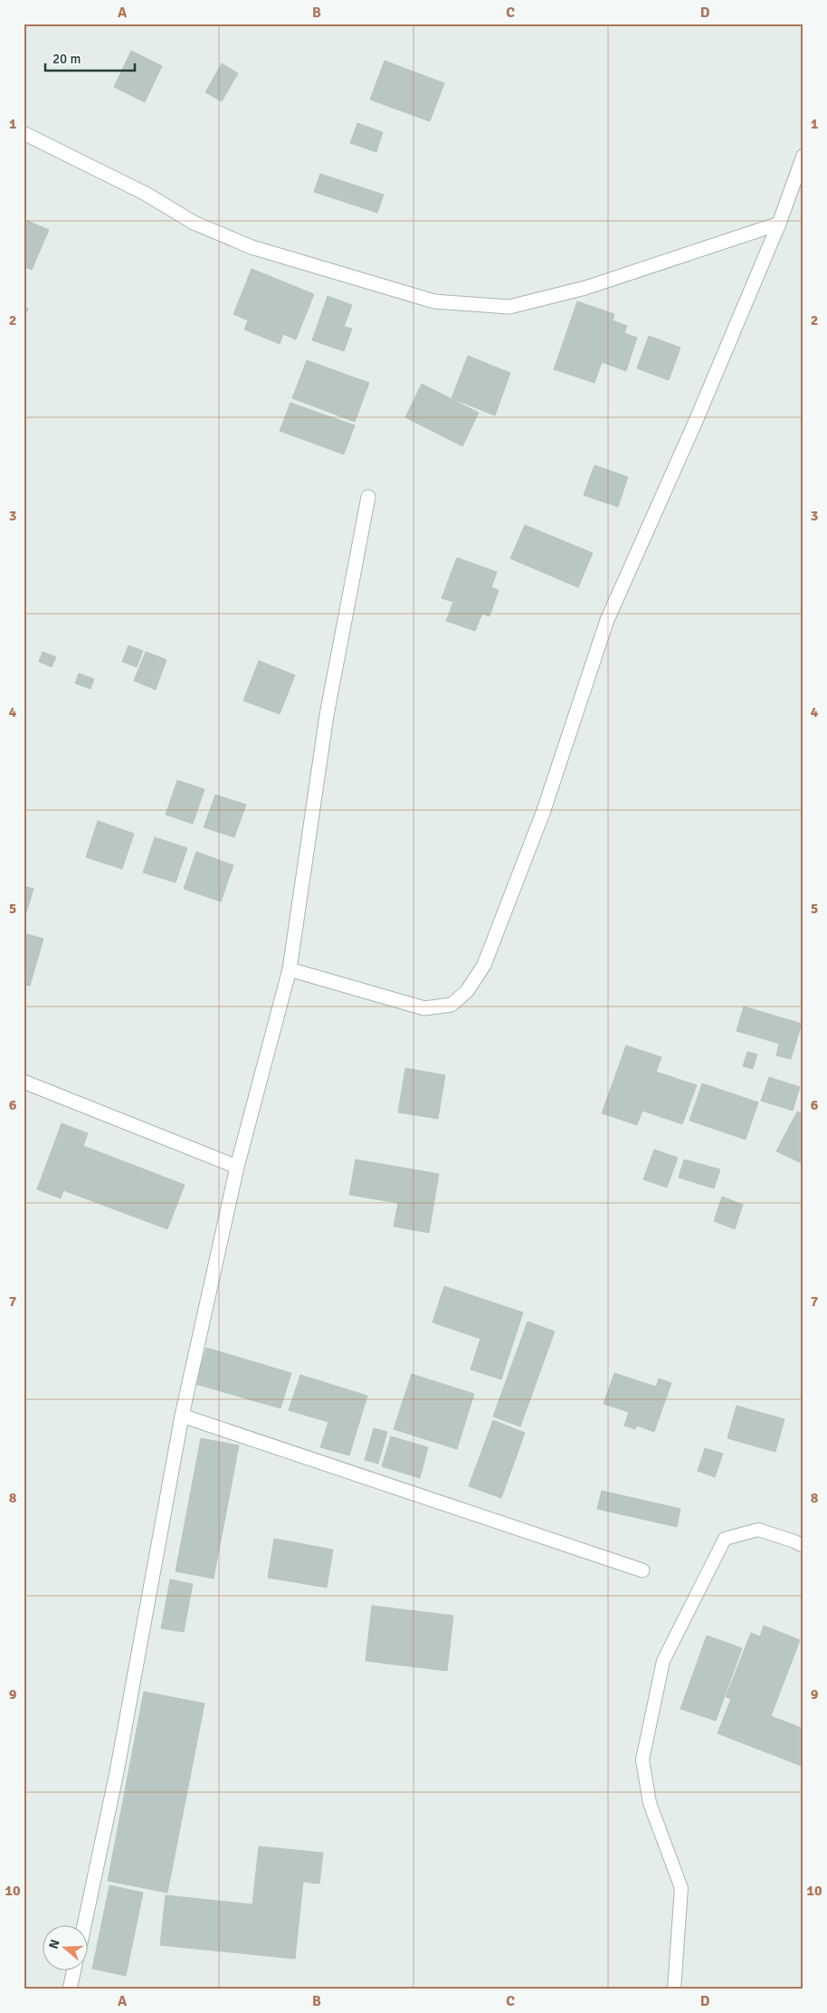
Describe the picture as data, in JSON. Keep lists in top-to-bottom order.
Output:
{
  "scale_bar": "20 m",
  "north": "left",
  "grid": {
    "columns": [
      "A",
      "B",
      "C",
      "D"
    ],
    "rows": [
      "1",
      "2",
      "3",
      "4",
      "5",
      "6",
      "7",
      "8",
      "9",
      "10"
    ]
  }
}
